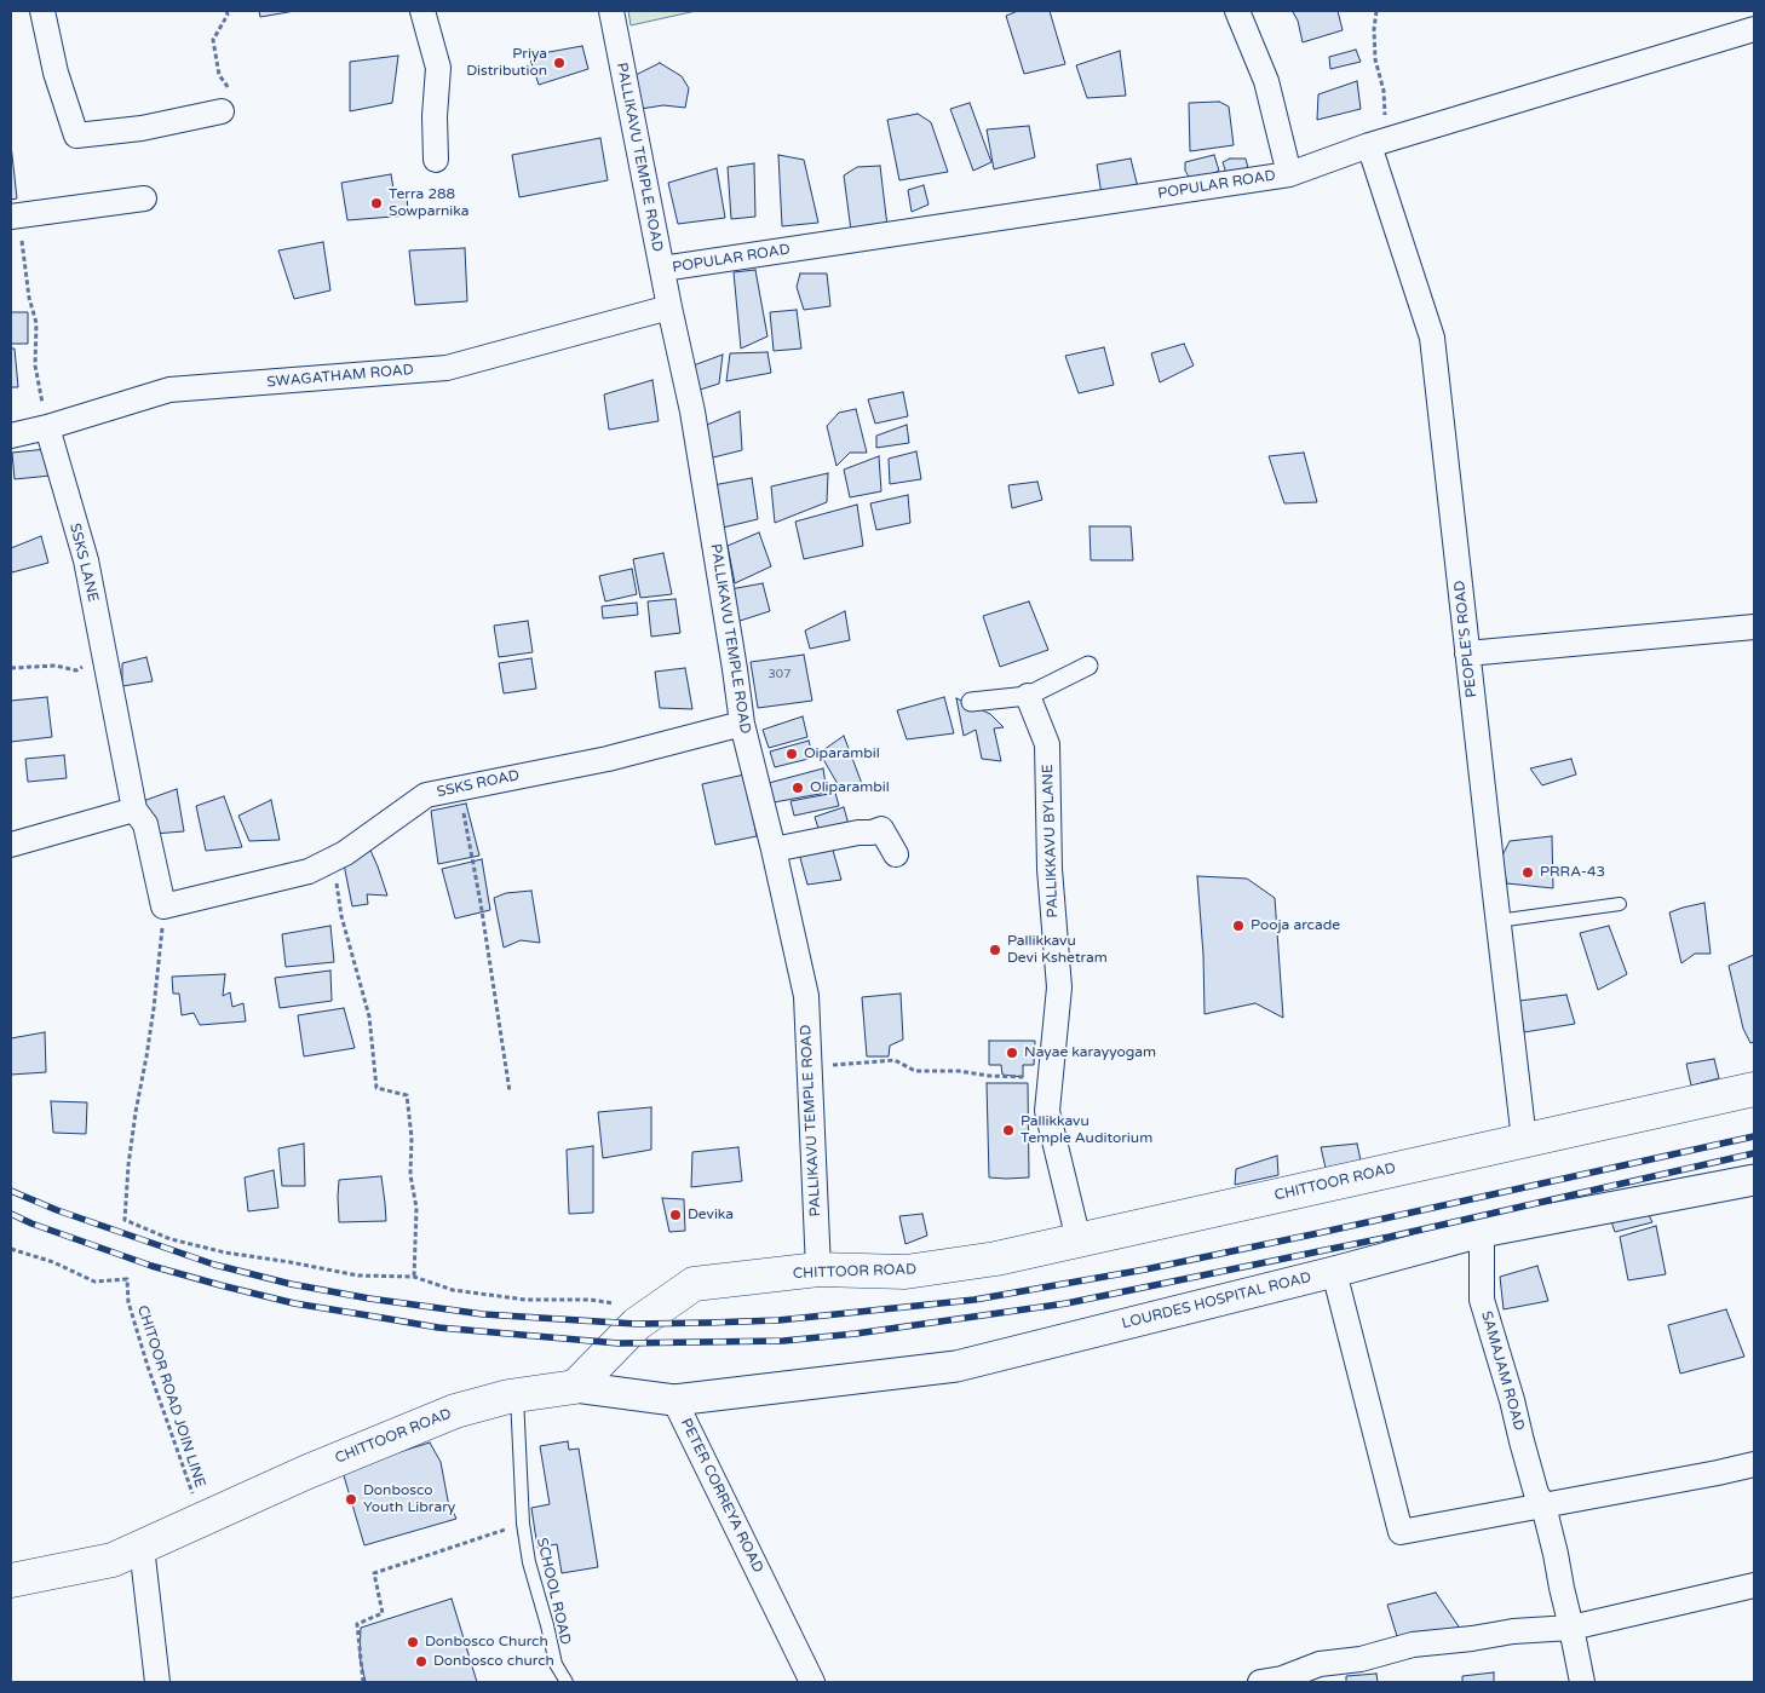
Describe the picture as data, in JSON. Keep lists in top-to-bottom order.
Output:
{
  "streets": {
    "main road": ["CHITTOOR ROAD"],
    "street": [
      "PALLIKAVU TEMPLE ROAD",
      "POPULAR ROAD",
      "SWAGATHAM ROAD",
      "SSKS LANE",
      "PEOPLE'S ROAD",
      "SSKS ROAD",
      "PALLIKKAVU BYLANE",
      "LOURDES HOSPITAL ROAD",
      "SAMAJAM ROAD",
      "PETER CORREYA ROAD"
    ],
    "lane": ["SCHOOL ROAD"],
    "path": ["CHITOOR ROAD JOIN LINE"]
  },
  "crossings": [
    ["PALLIKAVU TEMPLE ROAD", "POPULAR ROAD"],
    ["PALLIKAVU TEMPLE ROAD", "SWAGATHAM ROAD"],
    ["PALLIKAVU TEMPLE ROAD", "SSKS ROAD"],
    ["PALLIKAVU TEMPLE ROAD", "CHITTOOR ROAD"],
    ["POPULAR ROAD", "PEOPLE'S ROAD"],
    ["SWAGATHAM ROAD", "SSKS LANE"],
    ["SSKS LANE", "SSKS ROAD"],
    ["PEOPLE'S ROAD", "CHITTOOR ROAD"],
    ["PALLIKKAVU BYLANE", "CHITTOOR ROAD"],
    ["CHITTOOR ROAD", "CHITOOR ROAD JOIN LINE"],
    ["CHITTOOR ROAD", "PETER CORREYA ROAD"],
    ["CHITTOOR ROAD", "SCHOOL ROAD"],
    ["LOURDES HOSPITAL ROAD", "SAMAJAM ROAD"],
    ["LOURDES HOSPITAL ROAD", "PETER CORREYA ROAD"]
  ],
  "places": [
    "Priya Distribution",
    "Terra 288 Sowparnika",
    "Oiparambil",
    "Oliparambil",
    "PRRA-43",
    "Pooja arcade",
    "Pallikkavu Devi Kshetram",
    "Nayae karayyogam",
    "Pallikkavu Temple Auditorium",
    "Devika",
    "Donbosco Youth Library",
    "Donbosco Church",
    "Donbosco church"
  ],
  "house_numbers": ["307"]
}
